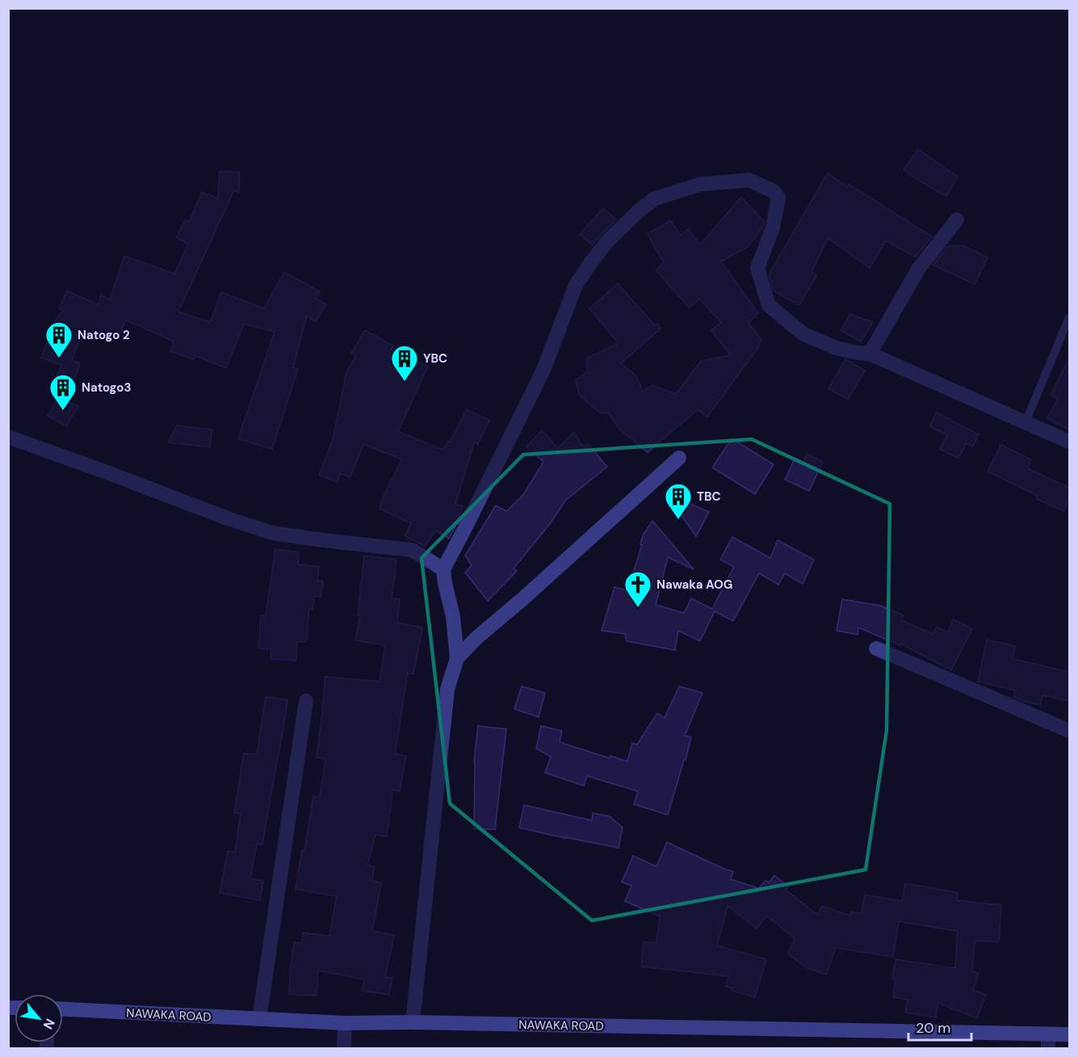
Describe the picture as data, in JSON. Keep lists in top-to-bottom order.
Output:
{
  "streets": {
    "street": ["NAWAKA ROAD"]
  },
  "places": {
    "building": [
      "Natogo 2",
      "YBC",
      "Natogo3",
      "TBC"
    ],
    "church": ["Nawaka AOG"]
  },
  "scale_bar": "20 m",
  "north": "bottom right"
}
